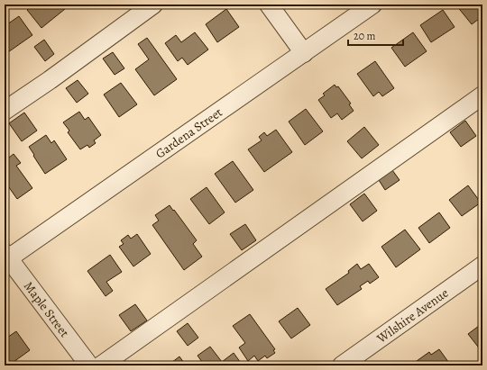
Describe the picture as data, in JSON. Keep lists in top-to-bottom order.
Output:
{
  "streets": {
    "street": ["Gardena Street", "Maple Street", "Wilshire Avenue"]
  },
  "crossings": [
    ["Gardena Street", "Maple Street"]
  ],
  "scale_bar": "20 m"
}
